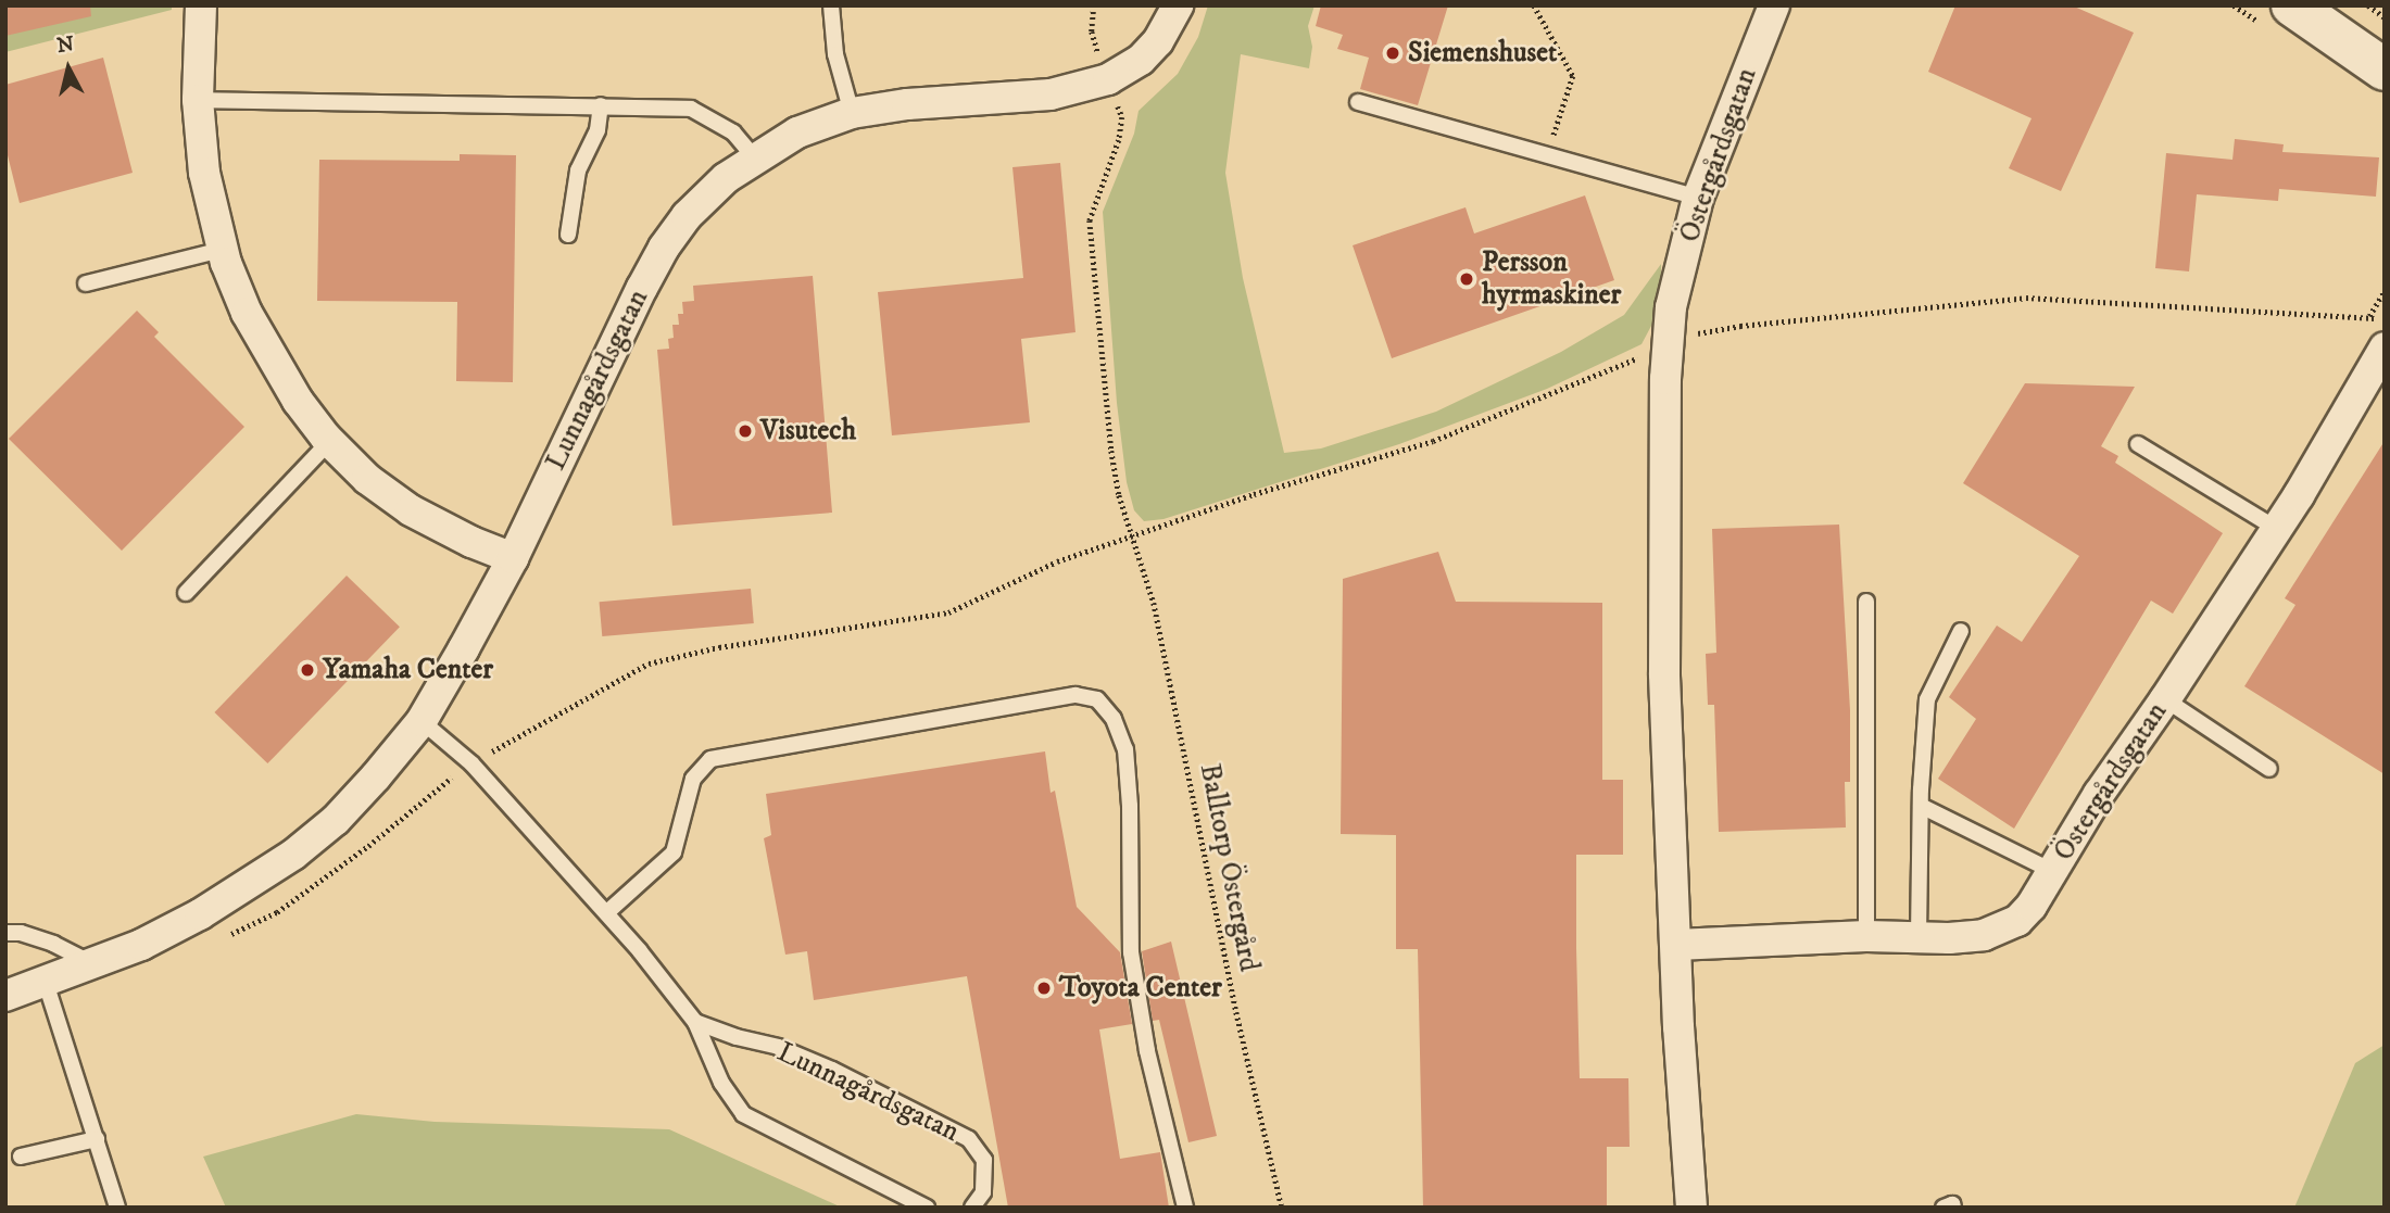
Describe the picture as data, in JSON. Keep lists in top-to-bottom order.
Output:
{
  "streets": {
    "street": ["Östergårdsgatan", "Lunnagårdsgatan"],
    "path": ["Balltorp Östergård"]
  },
  "crossings": [
    ["Lunnagårdsgatan", "Balltorp Östergård"]
  ],
  "places": [
    "Siemenshuset",
    "Persson hyrmaskiner",
    "Visutech",
    "Yamaha Center",
    "Toyota Center"
  ],
  "north": "top"
}
